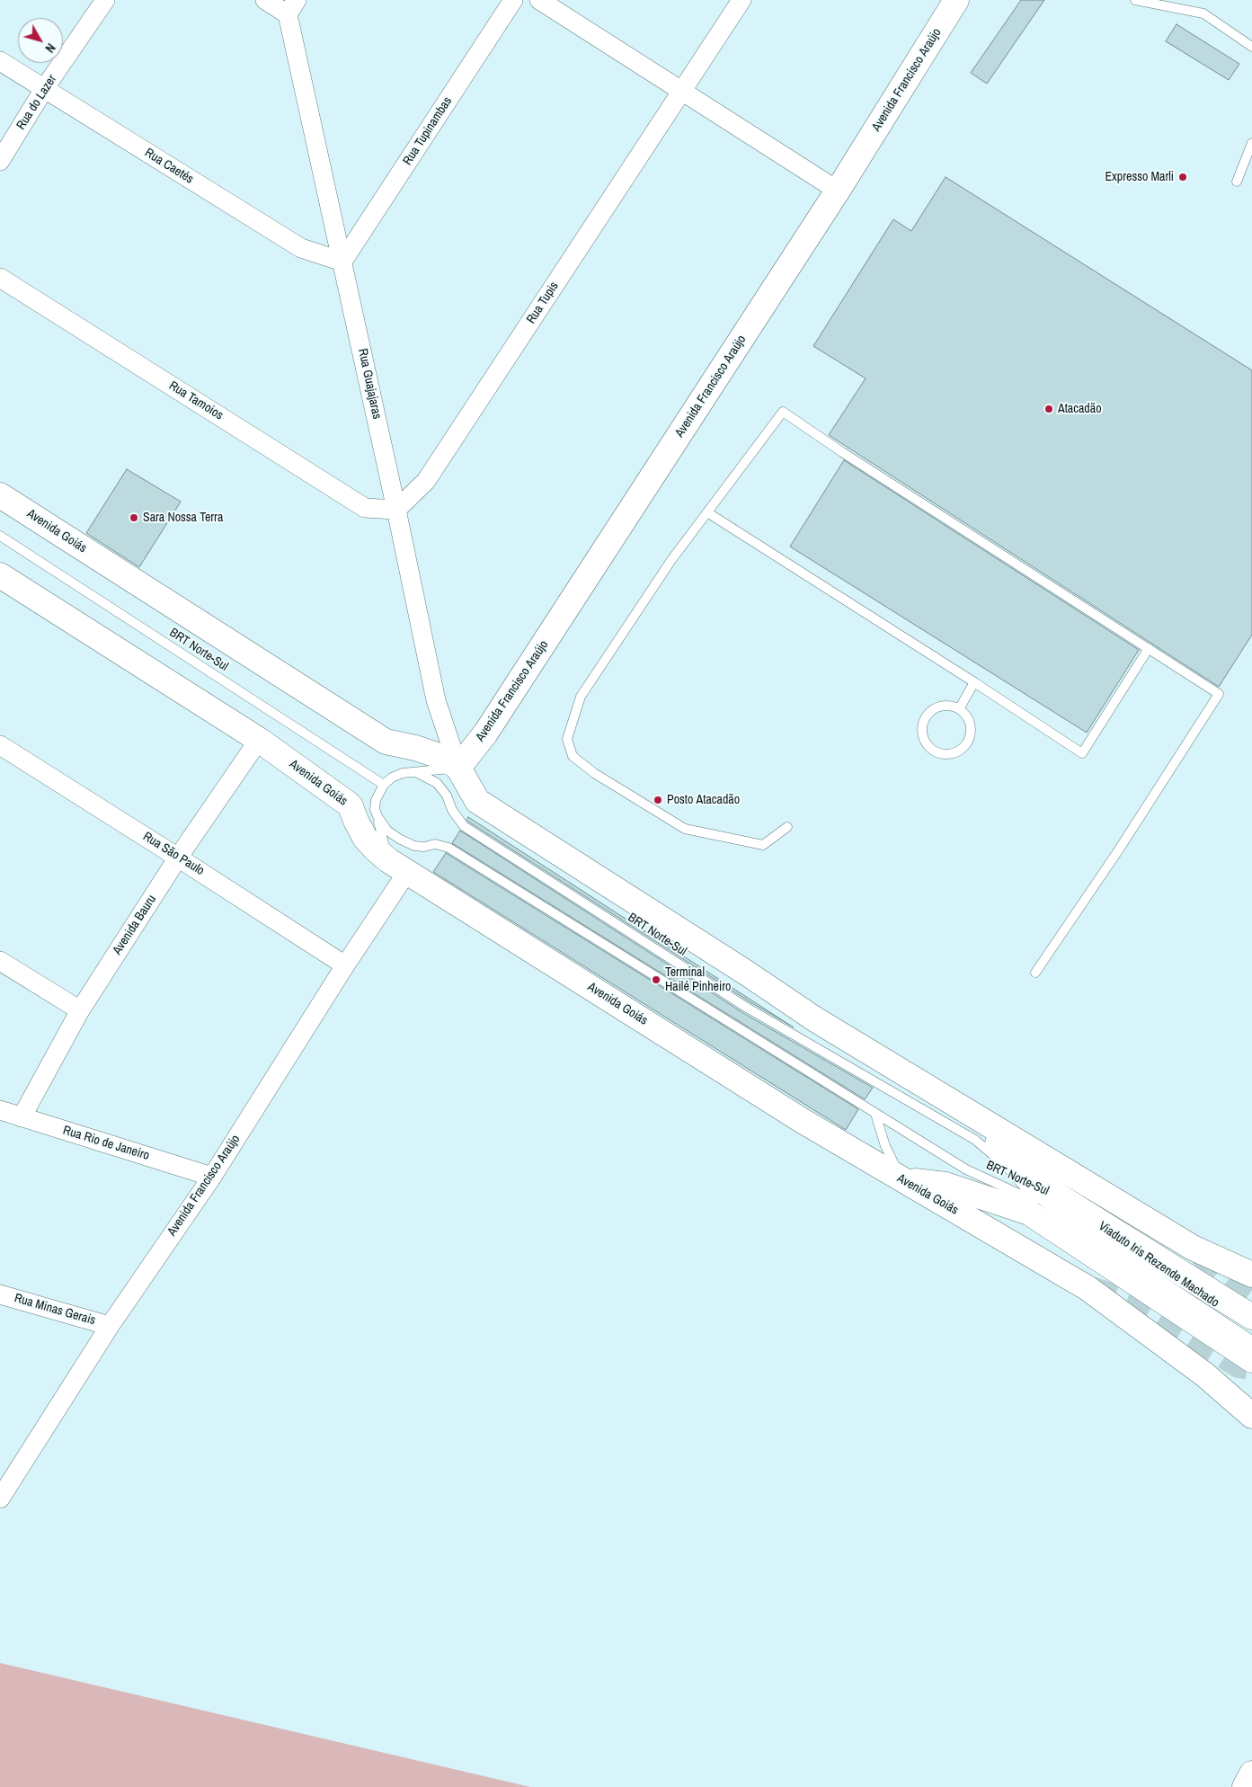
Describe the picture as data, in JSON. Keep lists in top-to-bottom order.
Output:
{
  "streets": {
    "main road": ["Avenida Francisco Araújo", "Avenida Goiás"],
    "street": [
      "Rua do Lazer",
      "Rua Tupinambas",
      "Rua Caetés",
      "Rua Tupis",
      "Rua Guajajaras",
      "Rua Tamoios",
      "Rua São Paulo",
      "Avenida Bauru",
      "Rua Rio de Janeiro",
      "Rua Minas Gerais"
    ],
    "lane": ["BRT Norte-Sul", "Viaduto Iris Rezende Machado"]
  },
  "crossings": [
    ["Avenida Francisco Araújo", "Rua Guajajaras"],
    ["Avenida Francisco Araújo", "Avenida Goiás"],
    ["Avenida Francisco Araújo", "Rua São Paulo"],
    ["Avenida Francisco Araújo", "Rua Rio de Janeiro"],
    ["Avenida Francisco Araújo", "Rua Minas Gerais"],
    ["Rua do Lazer", "Rua Caetés"],
    ["Rua Tupinambas", "Rua Caetés"],
    ["Rua Tupinambas", "Rua Guajajaras"],
    ["Rua Caetés", "Rua Guajajaras"],
    ["Rua Tupis", "Rua Guajajaras"],
    ["Rua Tupis", "Rua Tamoios"],
    ["Rua Guajajaras", "Rua Tamoios"],
    ["Rua Guajajaras", "Avenida Goiás"],
    ["Avenida Goiás", "Avenida Bauru"],
    ["BRT Norte-Sul", "Viaduto Iris Rezende Machado"],
    ["Rua São Paulo", "Avenida Bauru"],
    ["Avenida Bauru", "Rua Rio de Janeiro"]
  ],
  "places": [
    "Expresso Marli",
    "Atacadão",
    "Sara Nossa Terra",
    "Posto Atacadão",
    "Terminal Hailé Pinheiro"
  ],
  "north": "bottom right"
}
